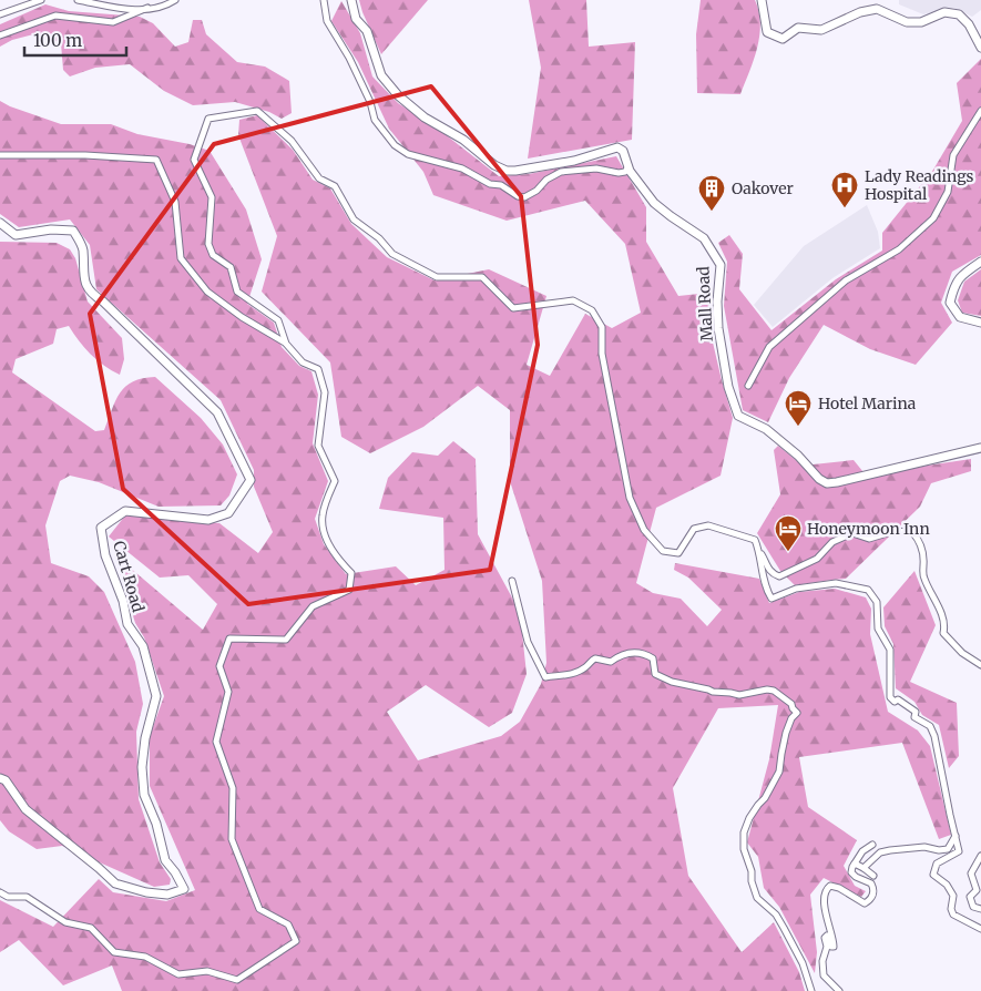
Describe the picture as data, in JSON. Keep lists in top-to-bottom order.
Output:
{
  "streets": {
    "main road": ["Mall Road", "Cart Road"]
  },
  "places": {
    "hospital": ["Lady Readings Hospital"],
    "building": ["Oakover"],
    "hotel": ["Hotel Marina", "Honeymoon Inn"]
  },
  "scale_bar": "100 m"
}
